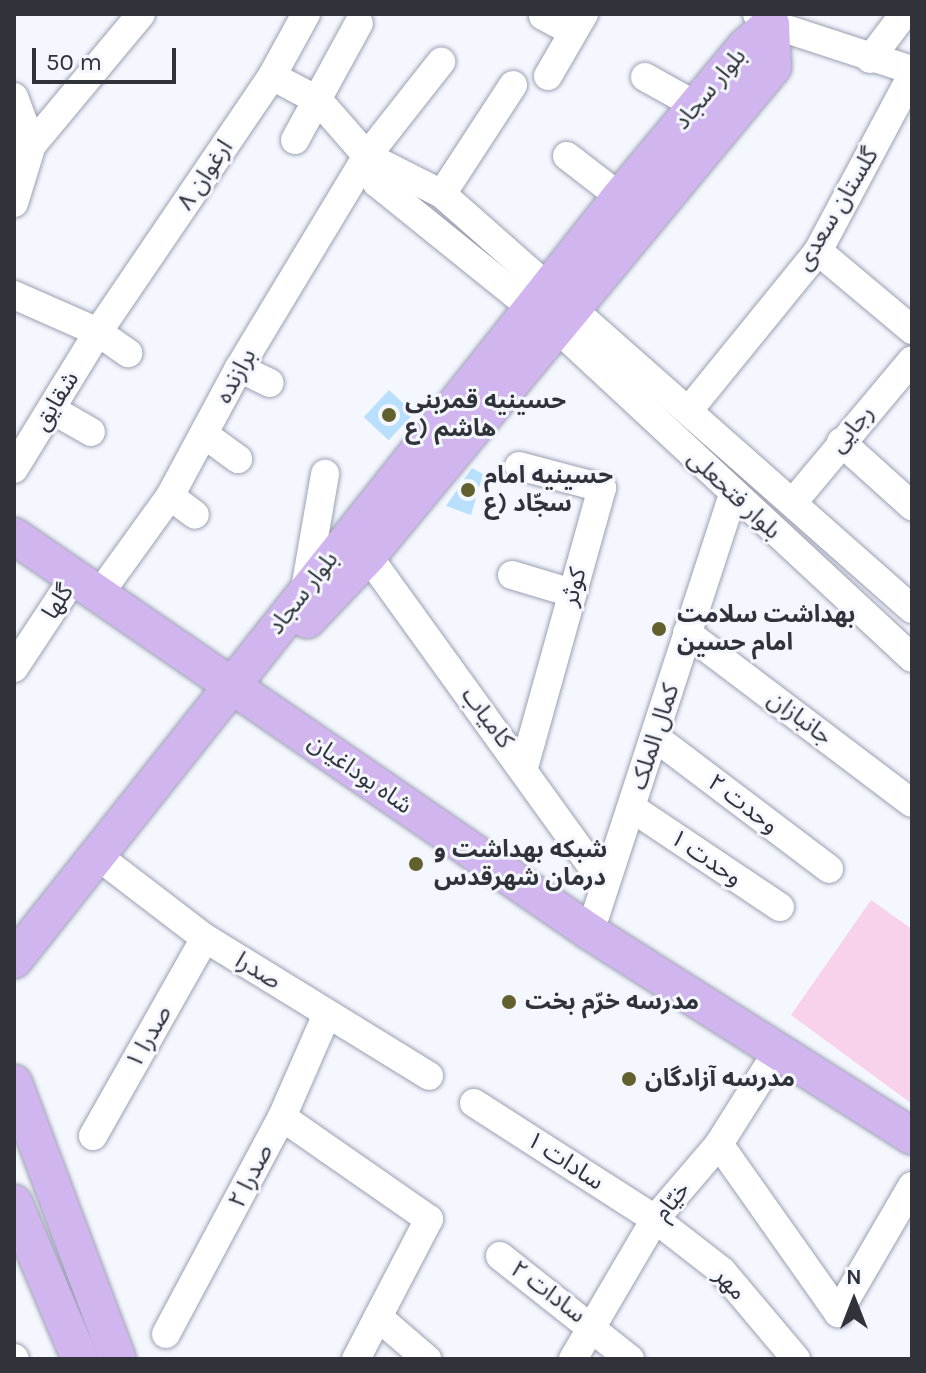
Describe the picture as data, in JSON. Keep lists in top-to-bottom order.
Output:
{
  "streets": {
    "main road": ["بلوار سجاد", "شاه بوداغیان"],
    "street": [
      "ارغوان ۸",
      "گلستان سعدی",
      "برازنده",
      "شقایق",
      "رجایی",
      "بلوار فتحعلی",
      "کوثر",
      "گلها",
      "کامیاب",
      "جانبازان",
      "کمال الملک",
      "وحدت ۲",
      "وحدت ۱",
      "صدرا",
      "صدرا ۱",
      "سادات ۱",
      "صدرا ۲",
      "خیّام",
      "مهر",
      "سادات ۲"
    ]
  },
  "crossings": [
    ["بلوار سجاد", "بلوار فتحعلی"],
    ["بلوار سجاد", "کامیاب"],
    ["بلوار سجاد", "شاه بوداغیان"],
    ["بلوار سجاد", "صدرا"],
    ["ارغوان ۸", "شقایق"],
    ["گلستان سعدی", "بلوار فتحعلی"],
    ["برازنده", "بلوار فتحعلی"],
    ["برازنده", "گلها"],
    ["برازنده", "شاه بوداغیان"],
    ["رجایی", "بلوار فتحعلی"],
    ["بلوار فتحعلی", "کمال الملک"],
    ["کوثر", "کامیاب"],
    ["گلها", "شاه بوداغیان"],
    ["کامیاب", "کمال الملک"],
    ["جانبازان", "کمال الملک"],
    ["کمال الملک", "شاه بوداغیان"],
    ["کمال الملک", "وحدت ۲"],
    ["کمال الملک", "وحدت ۱"],
    ["شاه بوداغیان", "خیّام"],
    ["صدرا", "صدرا ۱"],
    ["صدرا", "صدرا ۲"],
    ["سادات ۱", "خیّام"],
    ["سادات ۱", "مهر"],
    ["خیّام", "مهر"],
    ["خیّام", "سادات ۲"]
  ],
  "places": [
    "حسینیه قمربنی هاشم (ع",
    "حسینیه امام سجّاد (ع",
    "بهداشت سلامت امام حسین",
    "شبکه بهداشت و درمان شهرقدس",
    "مدرسه خرّم بخت",
    "مدرسه آزادگان"
  ],
  "scale_bar": "50 m",
  "north": "top"
}
